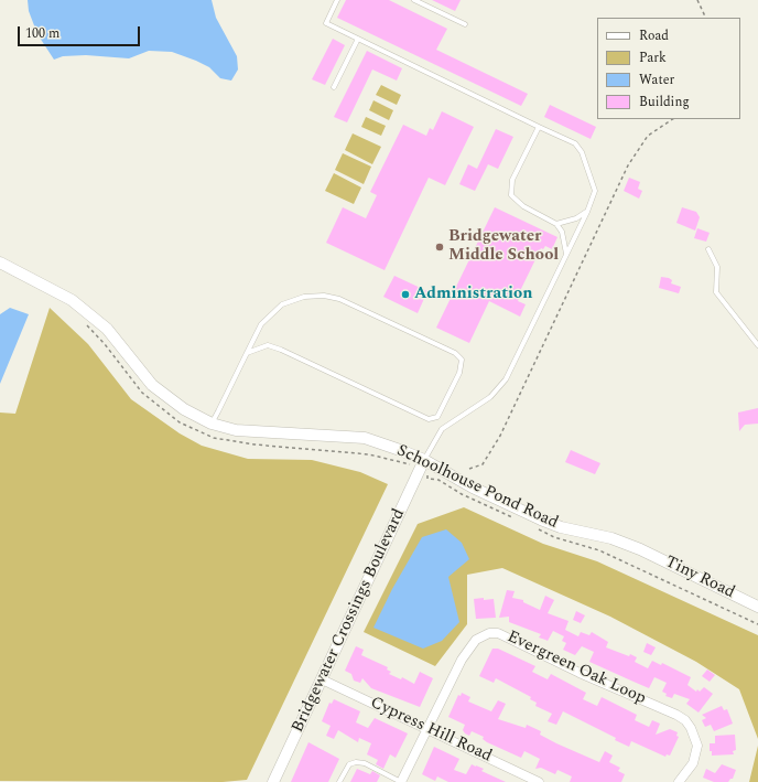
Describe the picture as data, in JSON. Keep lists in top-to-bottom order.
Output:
{
  "streets": {
    "street": [
      "Schoolhouse Pond Road",
      "Tiny Road",
      "Bridgewater Crossings Boulevard",
      "Evergreen Oak Loop",
      "Cypress Hill Road"
    ]
  },
  "crossings": [
    ["Schoolhouse Pond Road", "Tiny Road"],
    ["Schoolhouse Pond Road", "Bridgewater Crossings Boulevard"],
    ["Bridgewater Crossings Boulevard", "Cypress Hill Road"],
    ["Evergreen Oak Loop", "Cypress Hill Road"]
  ],
  "places": ["Bridgewater Middle School", "Administration"],
  "legend": [
    "Road",
    "Park",
    "Water",
    "Building"
  ],
  "scale_bar": "100 m"
}
